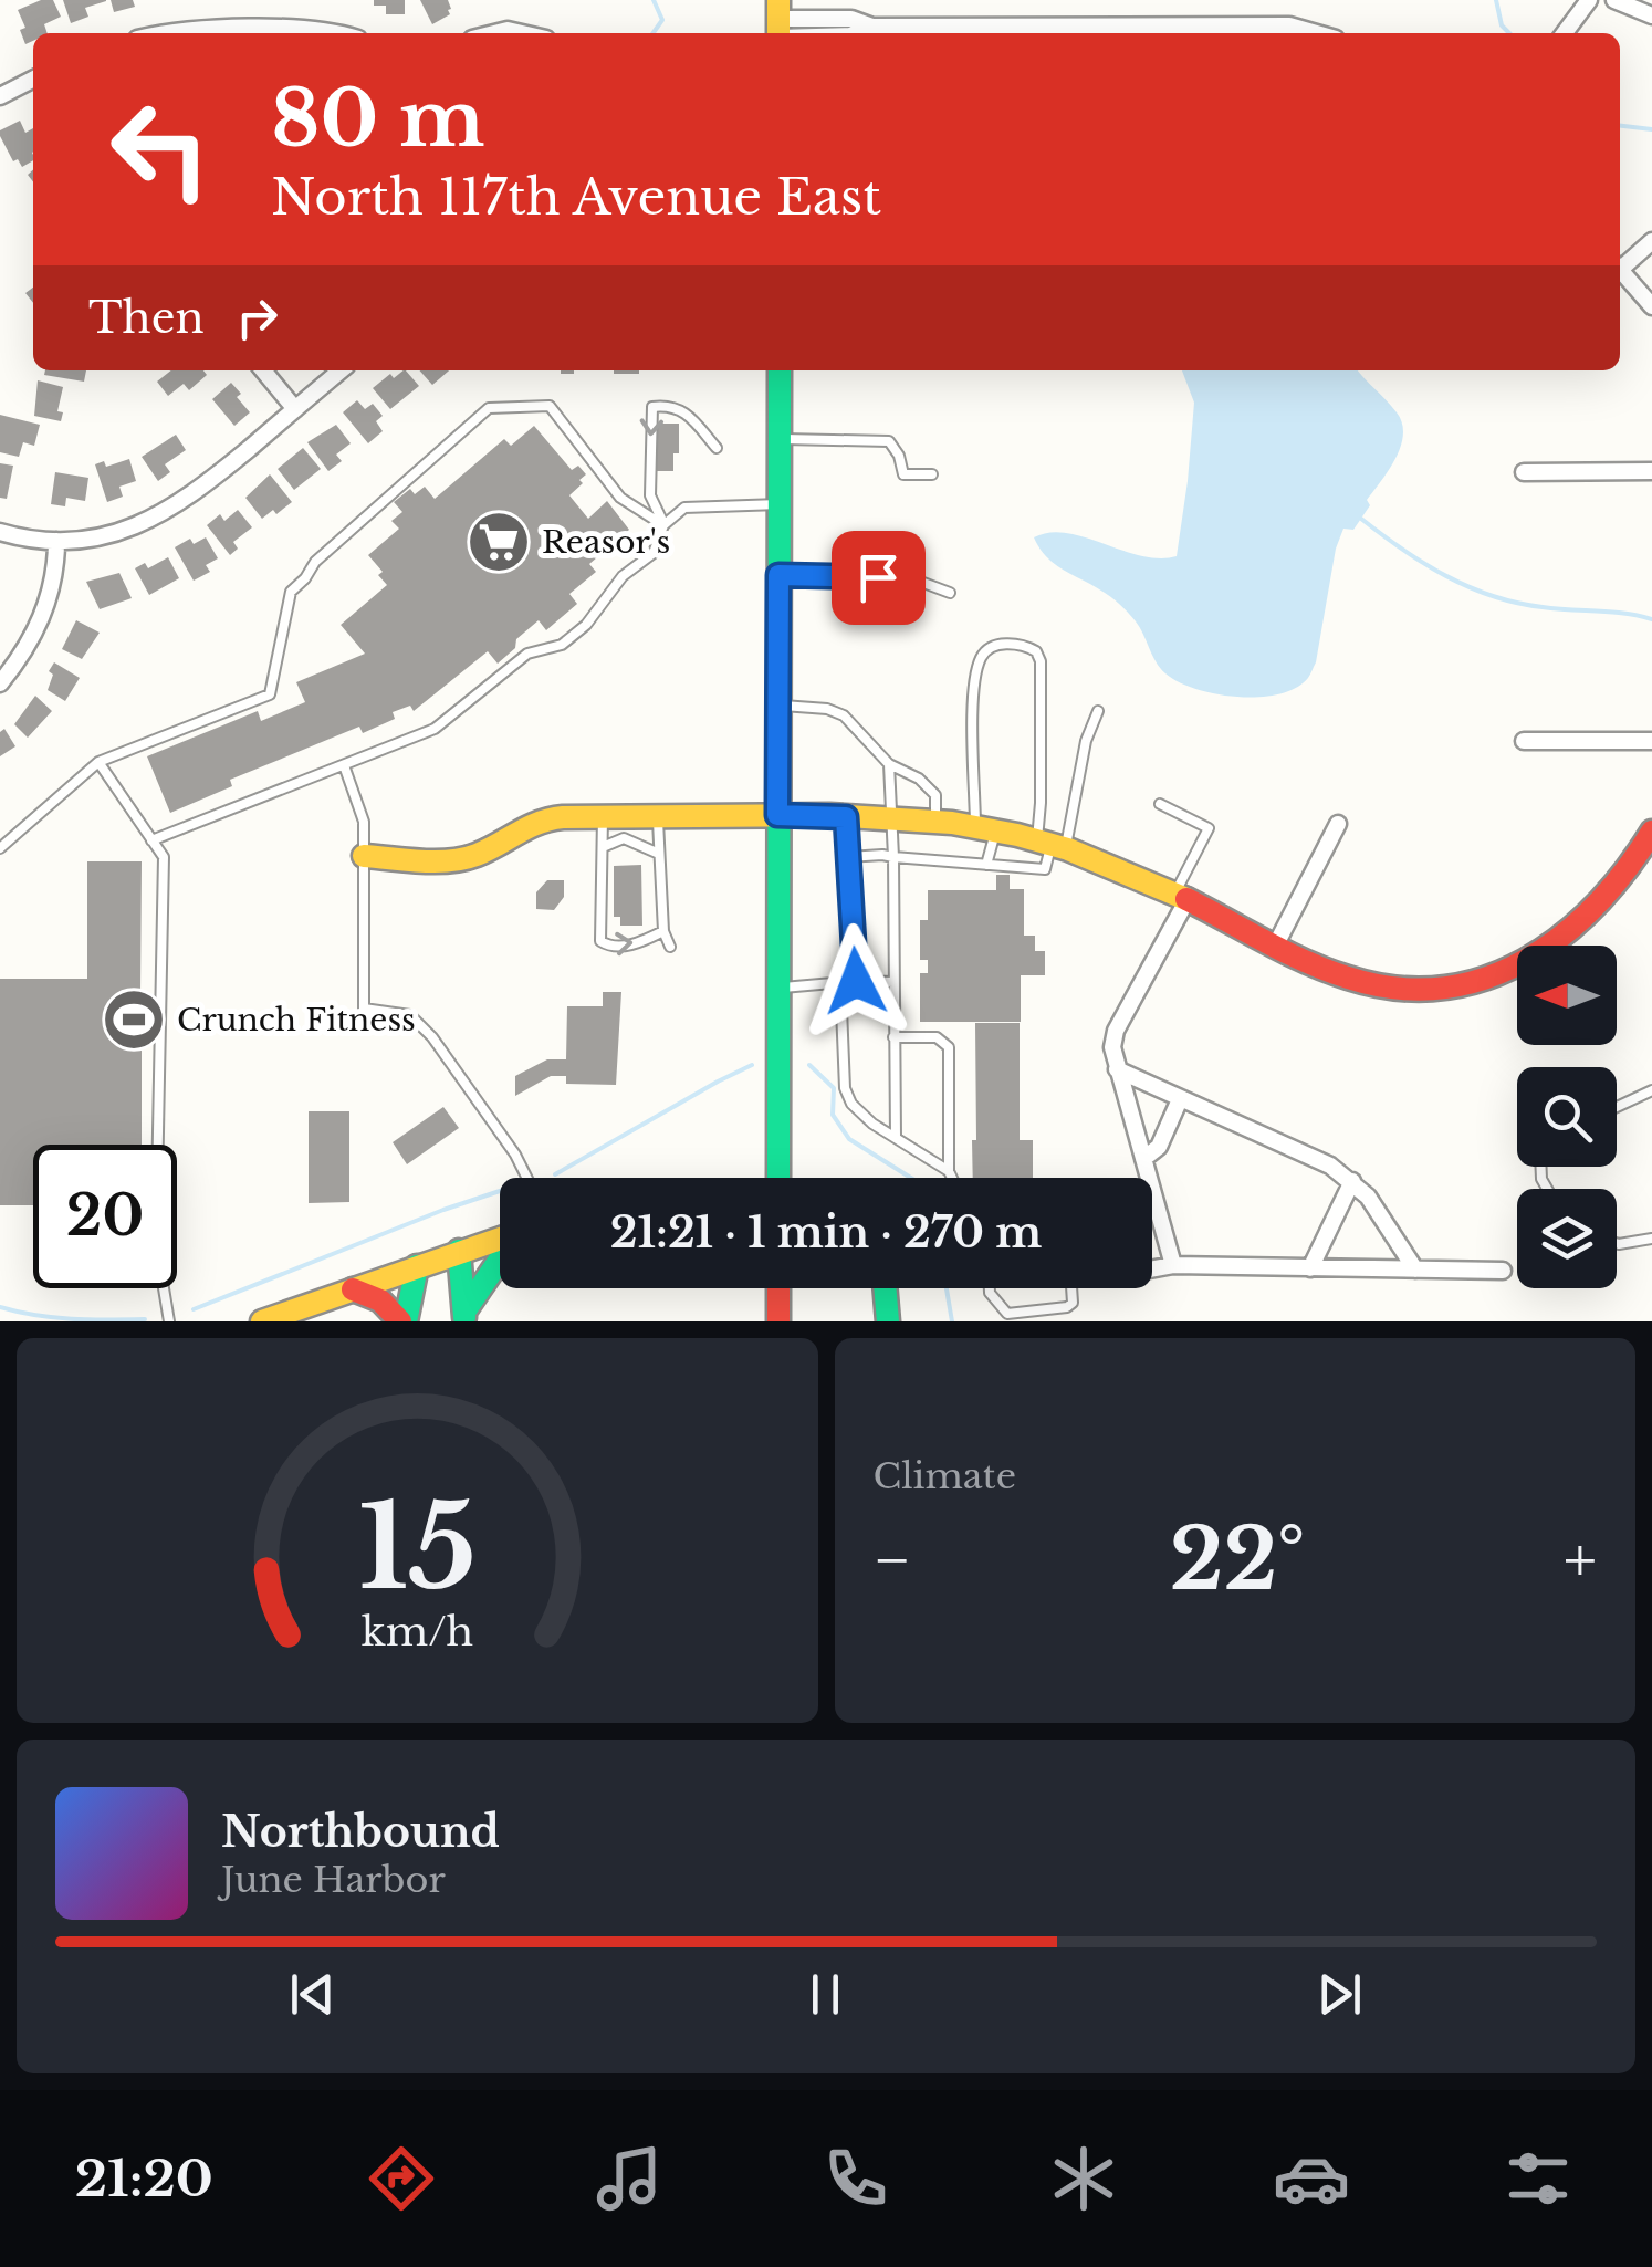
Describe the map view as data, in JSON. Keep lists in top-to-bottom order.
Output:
{
  "places": {
    "supermarket": ["Reasor's"],
    "sports": ["Crunch Fitness"]
  },
  "north": "left",
  "page": {
    "turn": ["80 m", "North 117th Avenue East"],
    "then": "Then",
    "limit": "20",
    "trip": "21:21 · 1 min · 270 m",
    "tile": "Climate",
    "heat": ["−", "22°", "+"],
    "song": ["Northbound", "June Harbor"],
    "tabs": "21:20",
    "gauge": ["15", "km/h"]
  }
}
